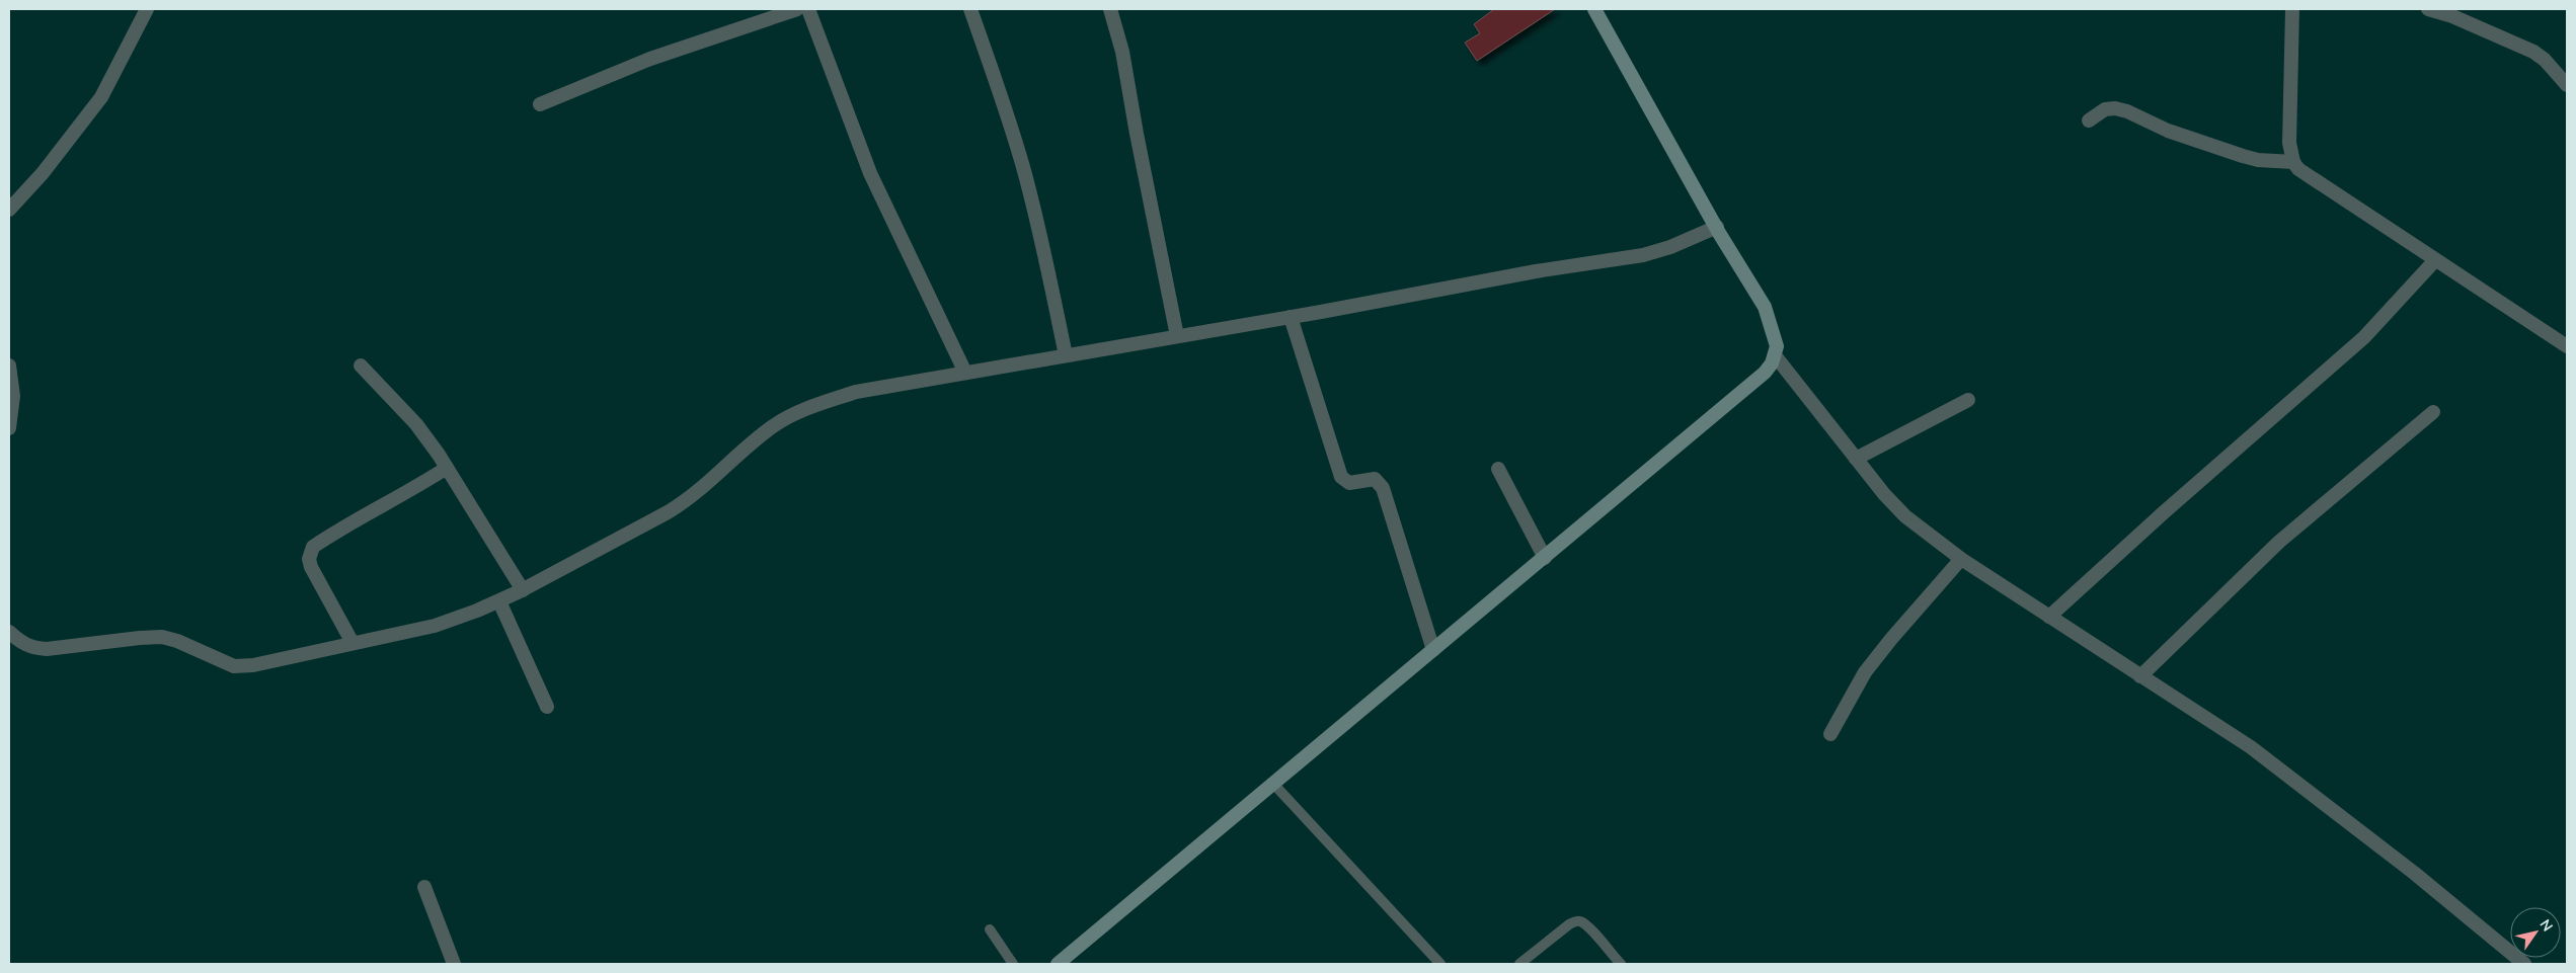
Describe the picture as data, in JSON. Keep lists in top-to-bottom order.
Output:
{
  "north": "top right"
}
